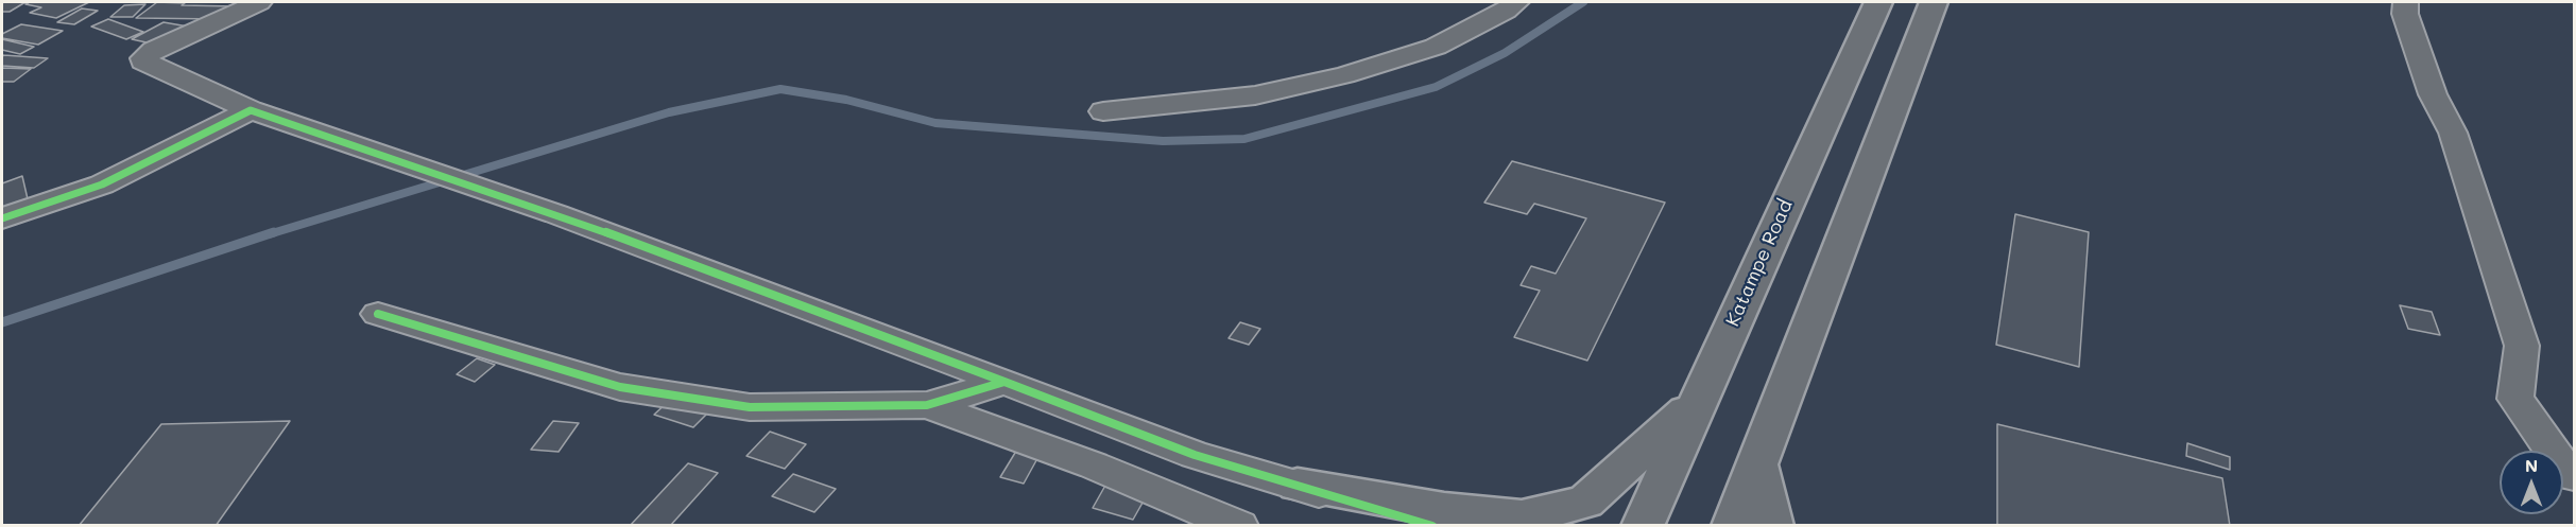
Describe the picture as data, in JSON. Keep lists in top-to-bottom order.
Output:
{
  "streets": {
    "main road": ["Katampe Road"]
  },
  "north": "top"
}
